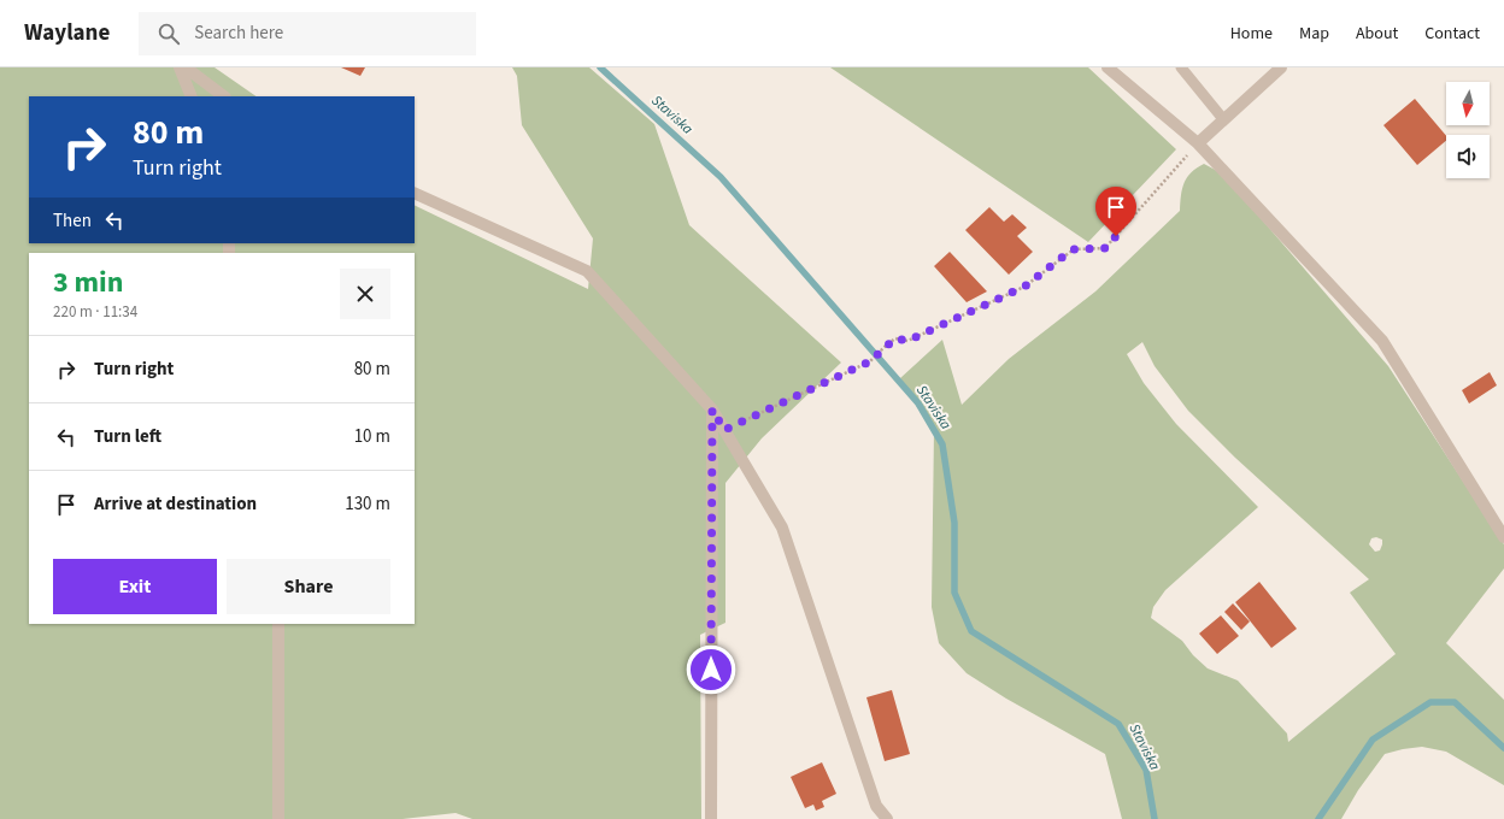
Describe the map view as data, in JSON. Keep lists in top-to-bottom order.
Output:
{
  "water": ["Staviska"],
  "north": "bottom",
  "page": {
    "header": "Waylane",
    "search": "Search here",
    "nav": [
      "Home",
      "Map",
      "About",
      "Contact"
    ],
    "turn": ["80 m", "Turn right"],
    "then": "Then",
    "heading": ["3 min", "220 m · 11:34"],
    "list": [
      {
        "name": "Turn right",
        "value": "80 m"
      },
      {
        "name": "Turn left",
        "value": "10 m"
      },
      {
        "name": "Arrive at destination",
        "value": "130 m"
      }
    ],
    "buttons": ["Exit", "Share"]
  }
}
